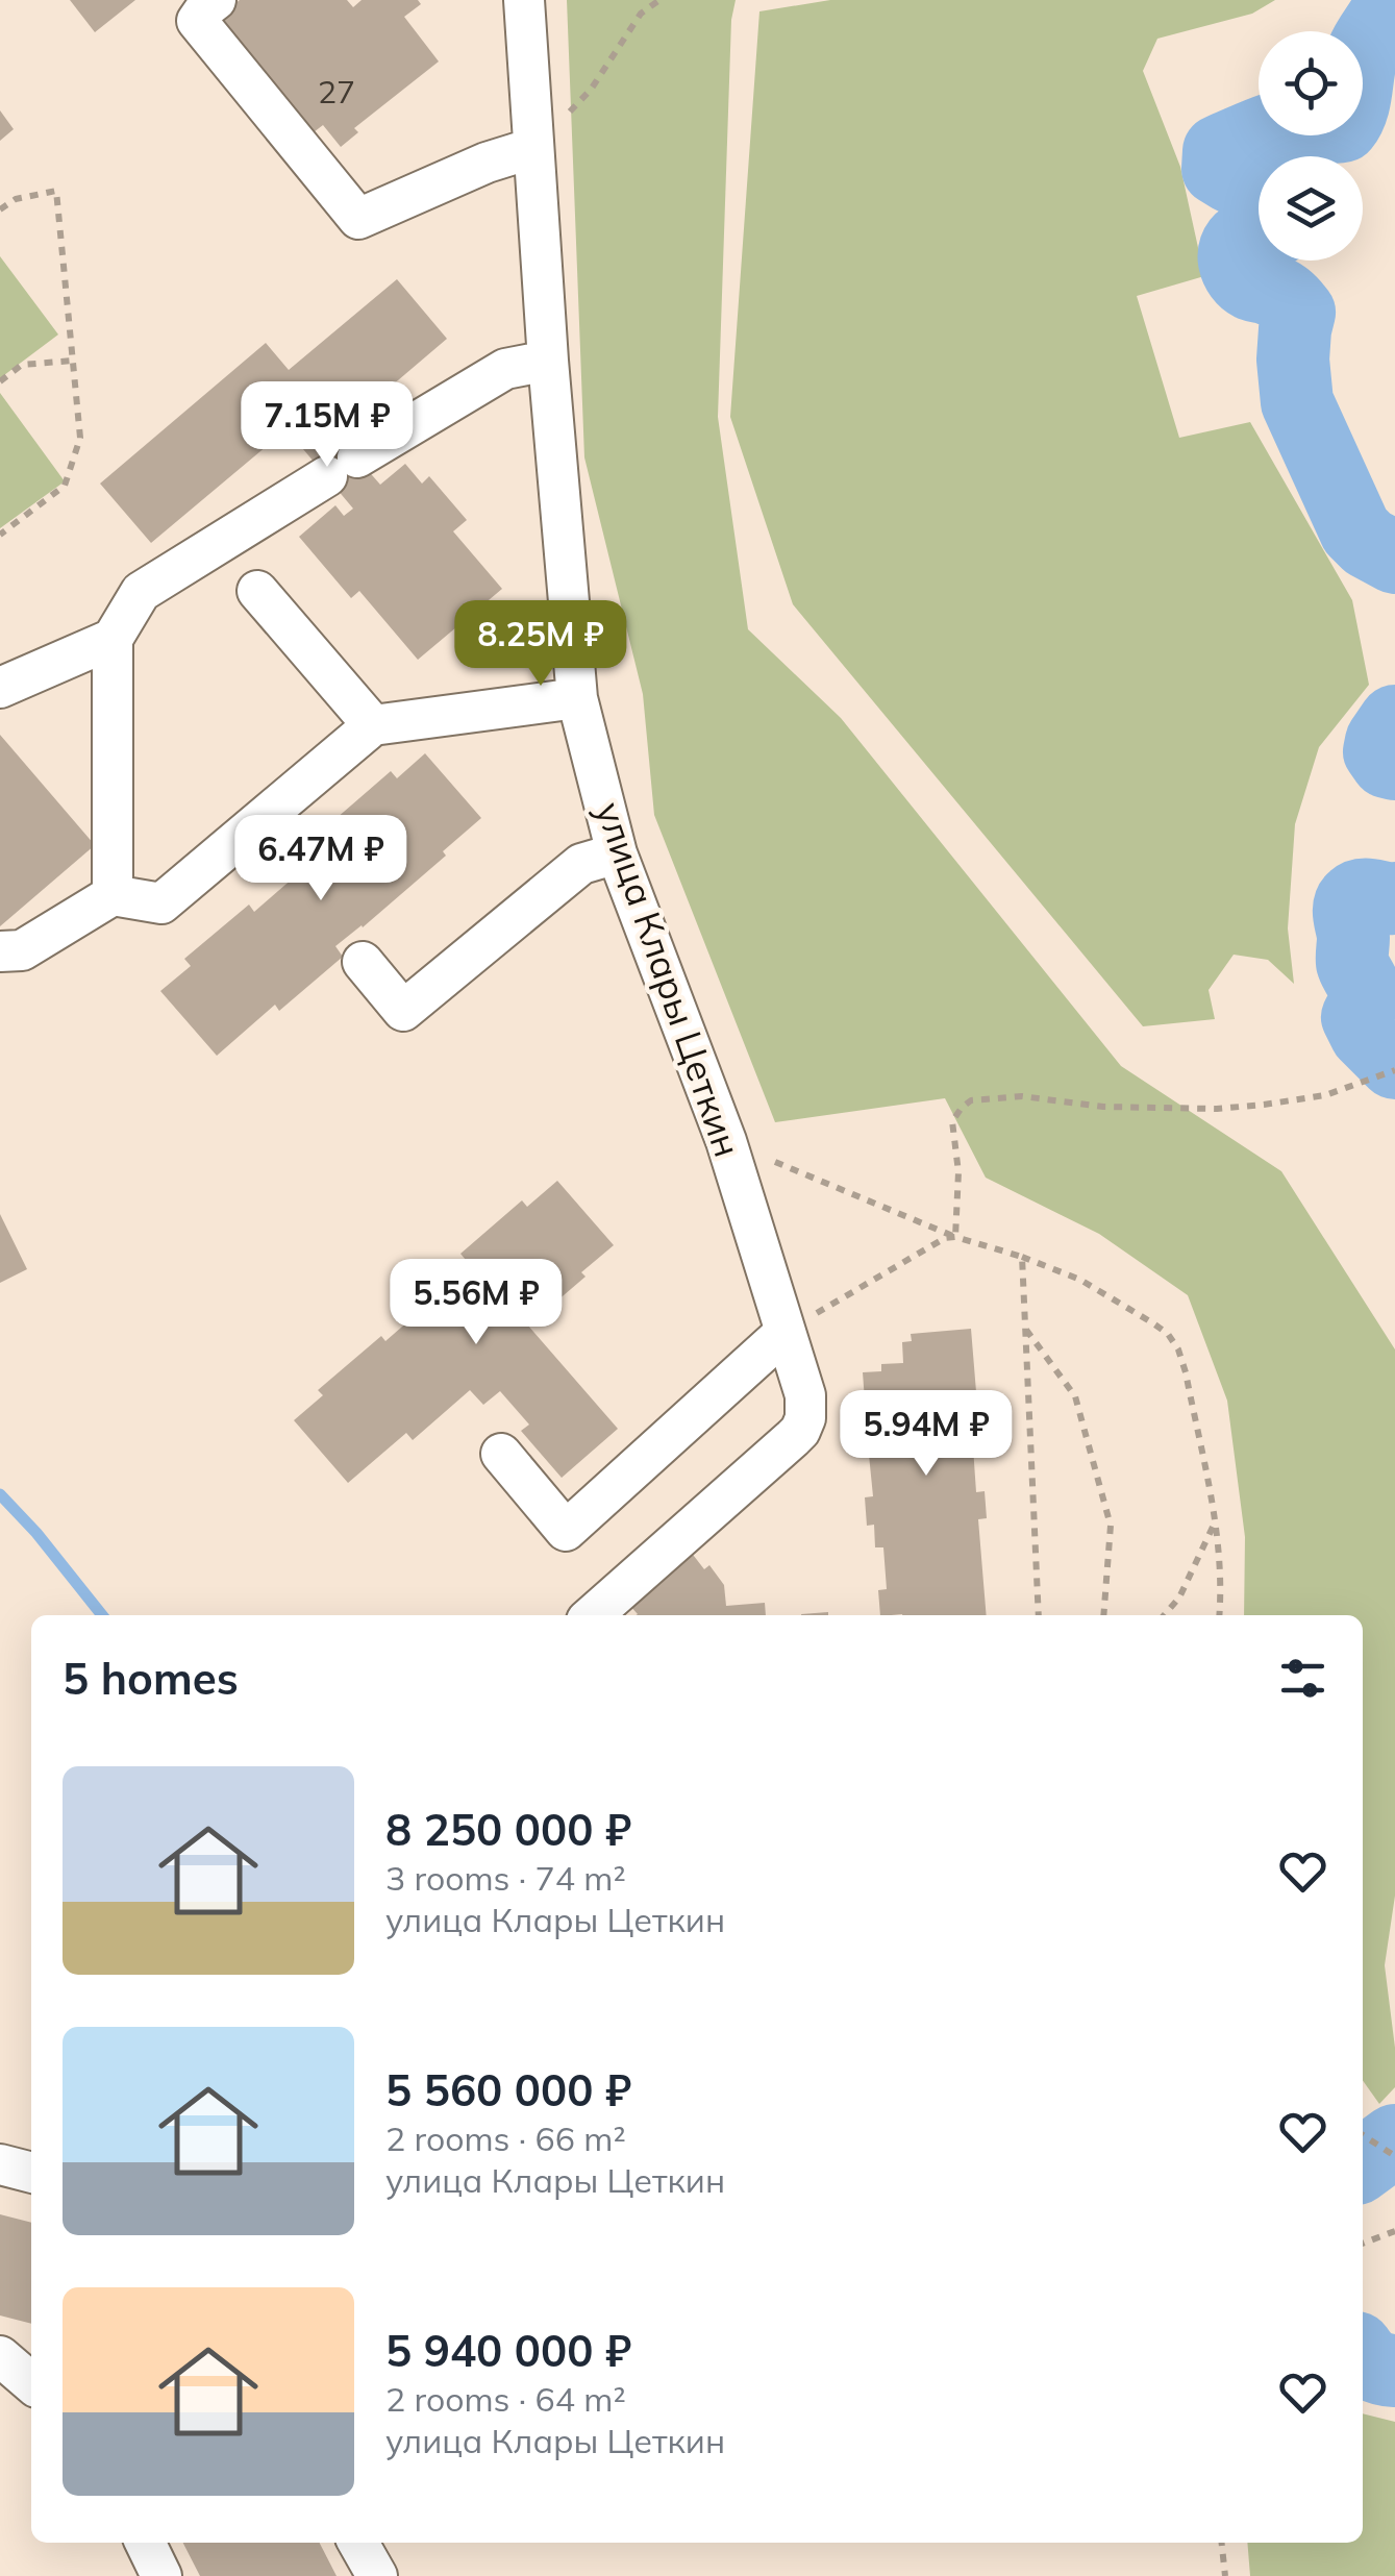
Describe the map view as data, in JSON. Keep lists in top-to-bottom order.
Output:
{
  "streets": {
    "street": ["улица Клары Цеткин"]
  },
  "house_numbers": ["27"],
  "page": {
    "price": [
      "7.15M ₽",
      "8.25M ₽",
      "6.47M ₽",
      "5.56M ₽",
      "5.94M ₽"
    ],
    "heading": "5 homes",
    "list": [
      {
        "name": "8 250 000 ₽",
        "note": "3 rooms · 74 m² · улица Клары Цеткин"
      },
      {
        "name": "5 560 000 ₽",
        "note": "2 rooms · 66 m² · улица Клары Цеткин"
      },
      {
        "name": "5 940 000 ₽",
        "note": "2 rooms · 64 m² · улица Клары Цеткин"
      }
    ]
  }
}
